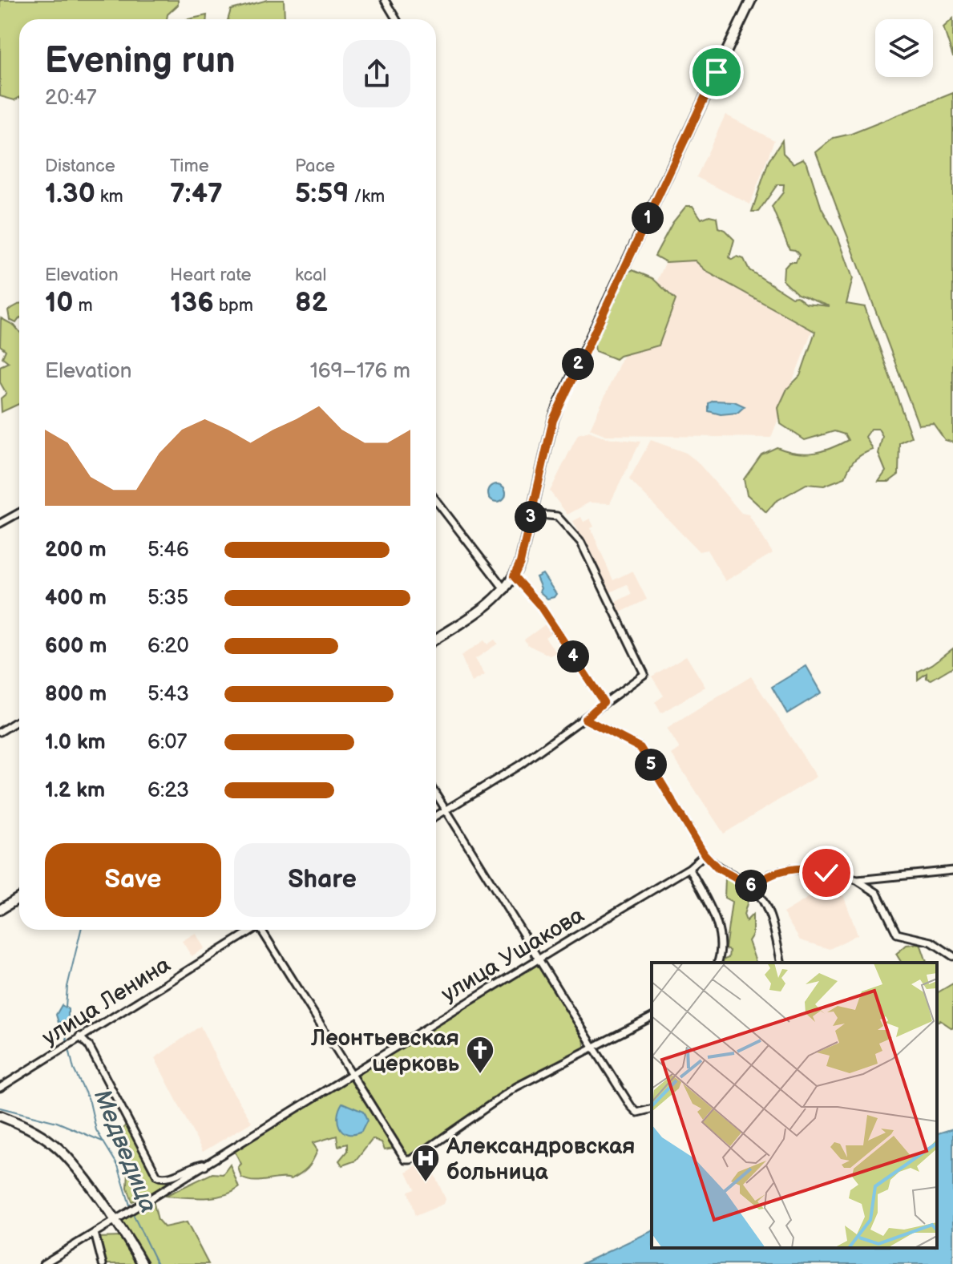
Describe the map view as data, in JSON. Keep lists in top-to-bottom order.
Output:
{
  "streets": {
    "street": ["улица Ушакова", "улица Ленина"]
  },
  "water": ["Медведица"],
  "places": {
    "church": ["Леонтьевская церковь"],
    "hospital": ["Александровская больница"]
  },
  "page": {
    "heading": ["Evening run", "20:47"],
    "stats": [
      ["Distance", "1.30 km"],
      ["Time", "7:47"],
      ["Pace", "5:59 /km"],
      ["Elevation", "10 m"],
      ["Heart rate", "136 bpm"],
      ["kcal", "82"]
    ],
    "pins": [
      "1",
      "2",
      "3",
      "4",
      "5",
      "6"
    ],
    "chart": ["Elevation", "169–176 m"],
    "list": [
      {
        "name": "200 m",
        "note": "5:46"
      },
      {
        "name": "400 m",
        "note": "5:35"
      },
      {
        "name": "600 m",
        "note": "6:20"
      },
      {
        "name": "800 m",
        "note": "5:43"
      },
      {
        "name": "1.0 km",
        "note": "6:07"
      },
      {
        "name": "1.2 km",
        "note": "6:23"
      }
    ],
    "buttons": ["Save", "Share"]
  }
}
